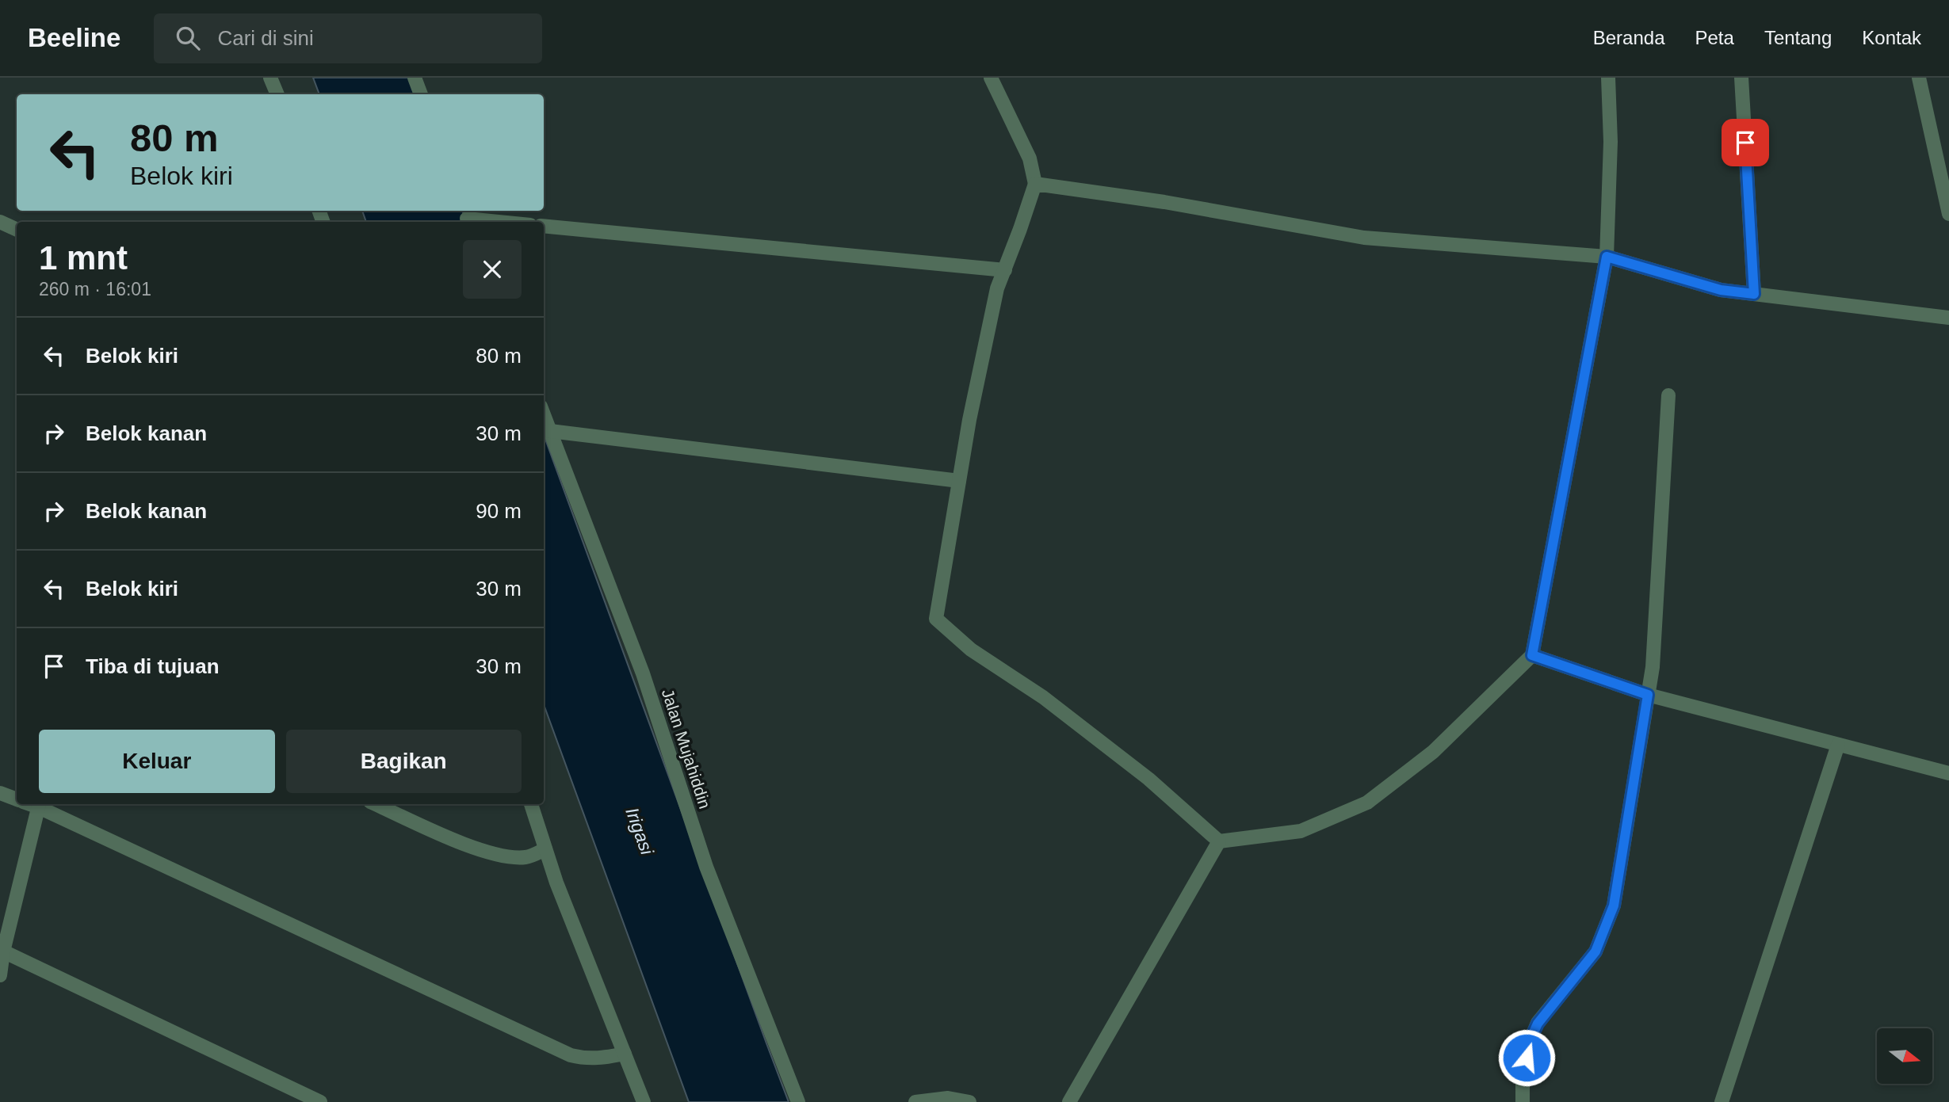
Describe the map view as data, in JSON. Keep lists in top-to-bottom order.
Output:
{
  "streets": {
    "street": ["Jalan Mujahiddin"]
  },
  "water": ["Irigasi"],
  "north": "right",
  "page": {
    "header": "Beeline",
    "search": "Cari di sini",
    "nav": [
      "Beranda",
      "Peta",
      "Tentang",
      "Kontak"
    ],
    "turn": ["80 m", "Belok kiri"],
    "heading": ["1 mnt", "260 m · 16:01"],
    "list": [
      {
        "name": "Belok kiri",
        "value": "80 m"
      },
      {
        "name": "Belok kanan",
        "value": "30 m"
      },
      {
        "name": "Belok kanan",
        "value": "90 m"
      },
      {
        "name": "Belok kiri",
        "value": "30 m"
      },
      {
        "name": "Tiba di tujuan",
        "value": "30 m"
      }
    ],
    "buttons": ["Keluar", "Bagikan"]
  }
}
